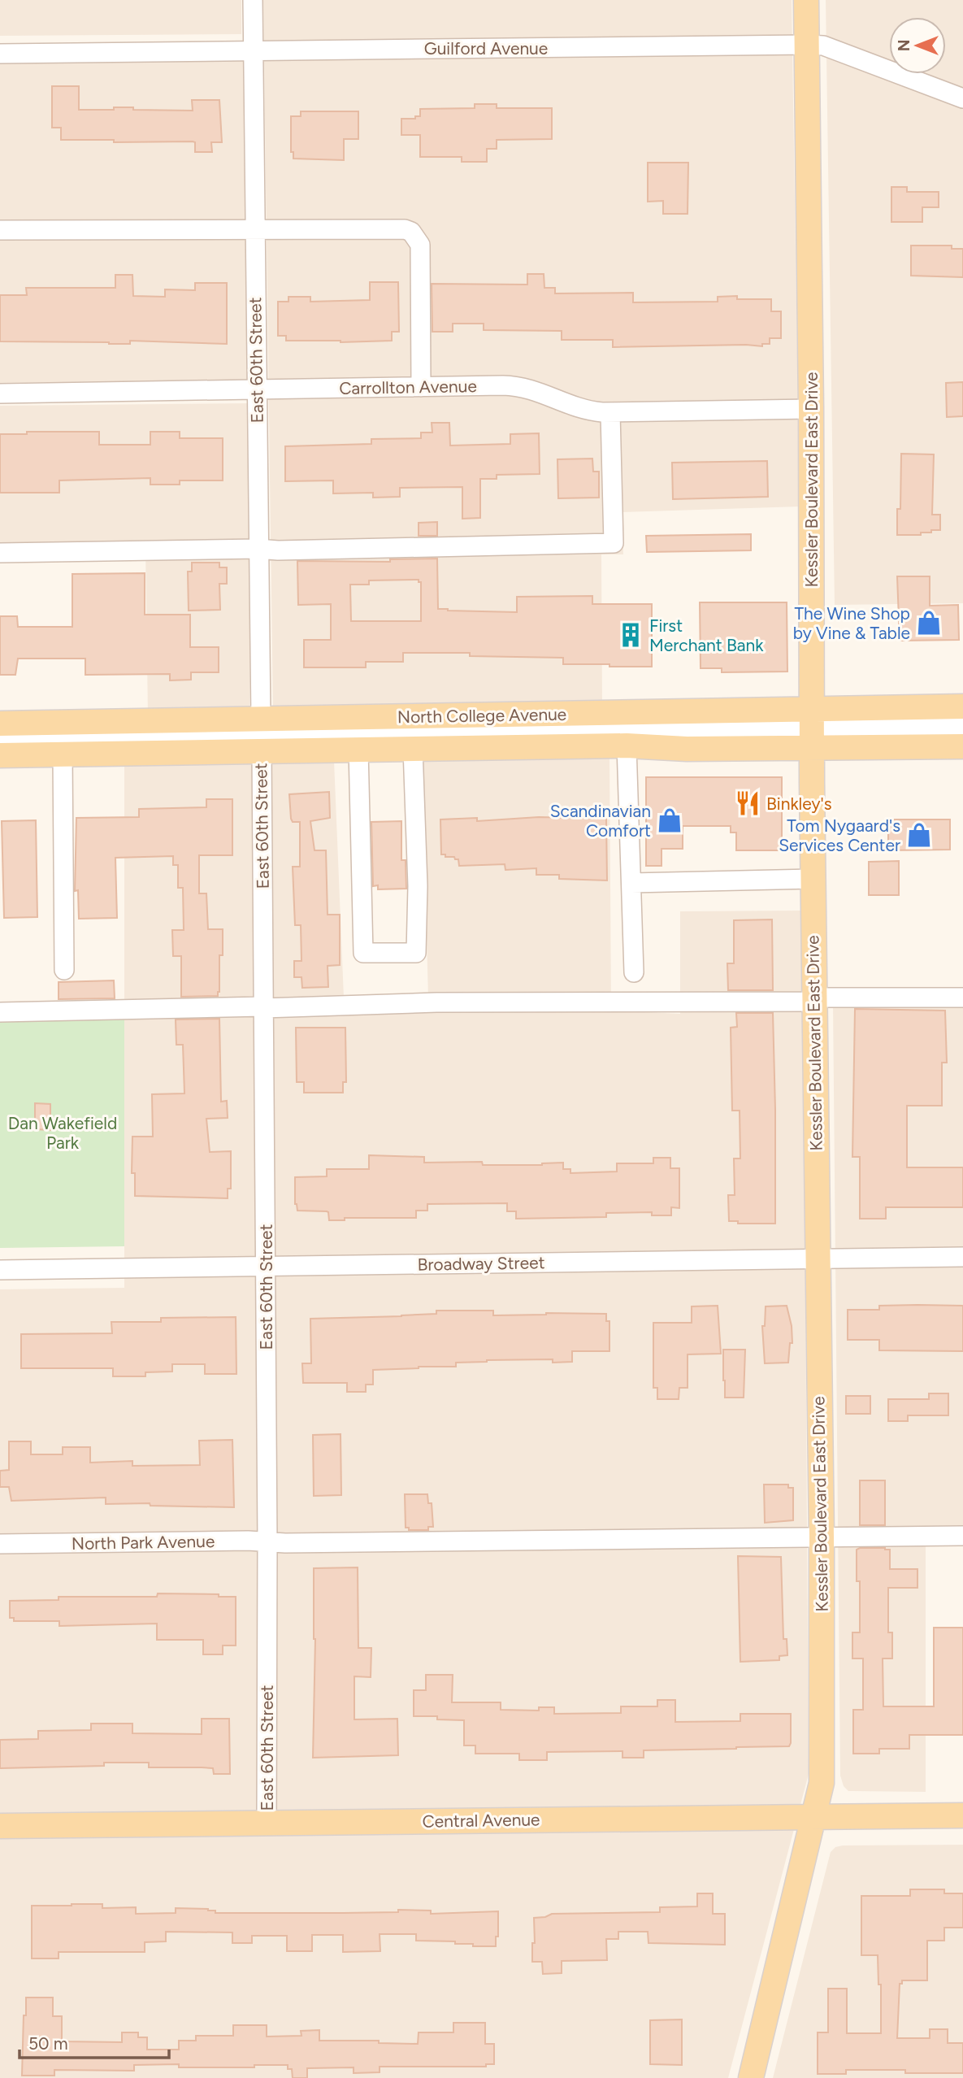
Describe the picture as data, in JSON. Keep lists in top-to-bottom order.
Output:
{
  "streets": {
    "main road": ["Kessler Boulevard East Drive", "North College Avenue", "Central Avenue"],
    "street": [
      "Guilford Avenue",
      "East 60th Street",
      "Carrollton Avenue",
      "Broadway Street",
      "North Park Avenue"
    ]
  },
  "crossings": [
    ["Guilford Avenue", "East 60th Street"],
    ["Guilford Avenue", "Kessler Boulevard East Drive"],
    ["East 60th Street", "Carrollton Avenue"],
    ["East 60th Street", "North College Avenue"],
    ["East 60th Street", "Broadway Street"],
    ["East 60th Street", "North Park Avenue"],
    ["East 60th Street", "Central Avenue"],
    ["Carrollton Avenue", "Kessler Boulevard East Drive"],
    ["Kessler Boulevard East Drive", "North College Avenue"],
    ["Kessler Boulevard East Drive", "Broadway Street"],
    ["Kessler Boulevard East Drive", "North Park Avenue"],
    ["Kessler Boulevard East Drive", "Central Avenue"]
  ],
  "parks": ["Dan Wakefield Park"],
  "places": {
    "shop": ["The Wine Shop by Vine & Table", "Scandinavian Comfort", "Tom Nygaard's Services Center"],
    "building": ["First Merchant Bank"],
    "restaurant": ["Binkley's"]
  },
  "scale_bar": "50 m",
  "north": "left"
}
